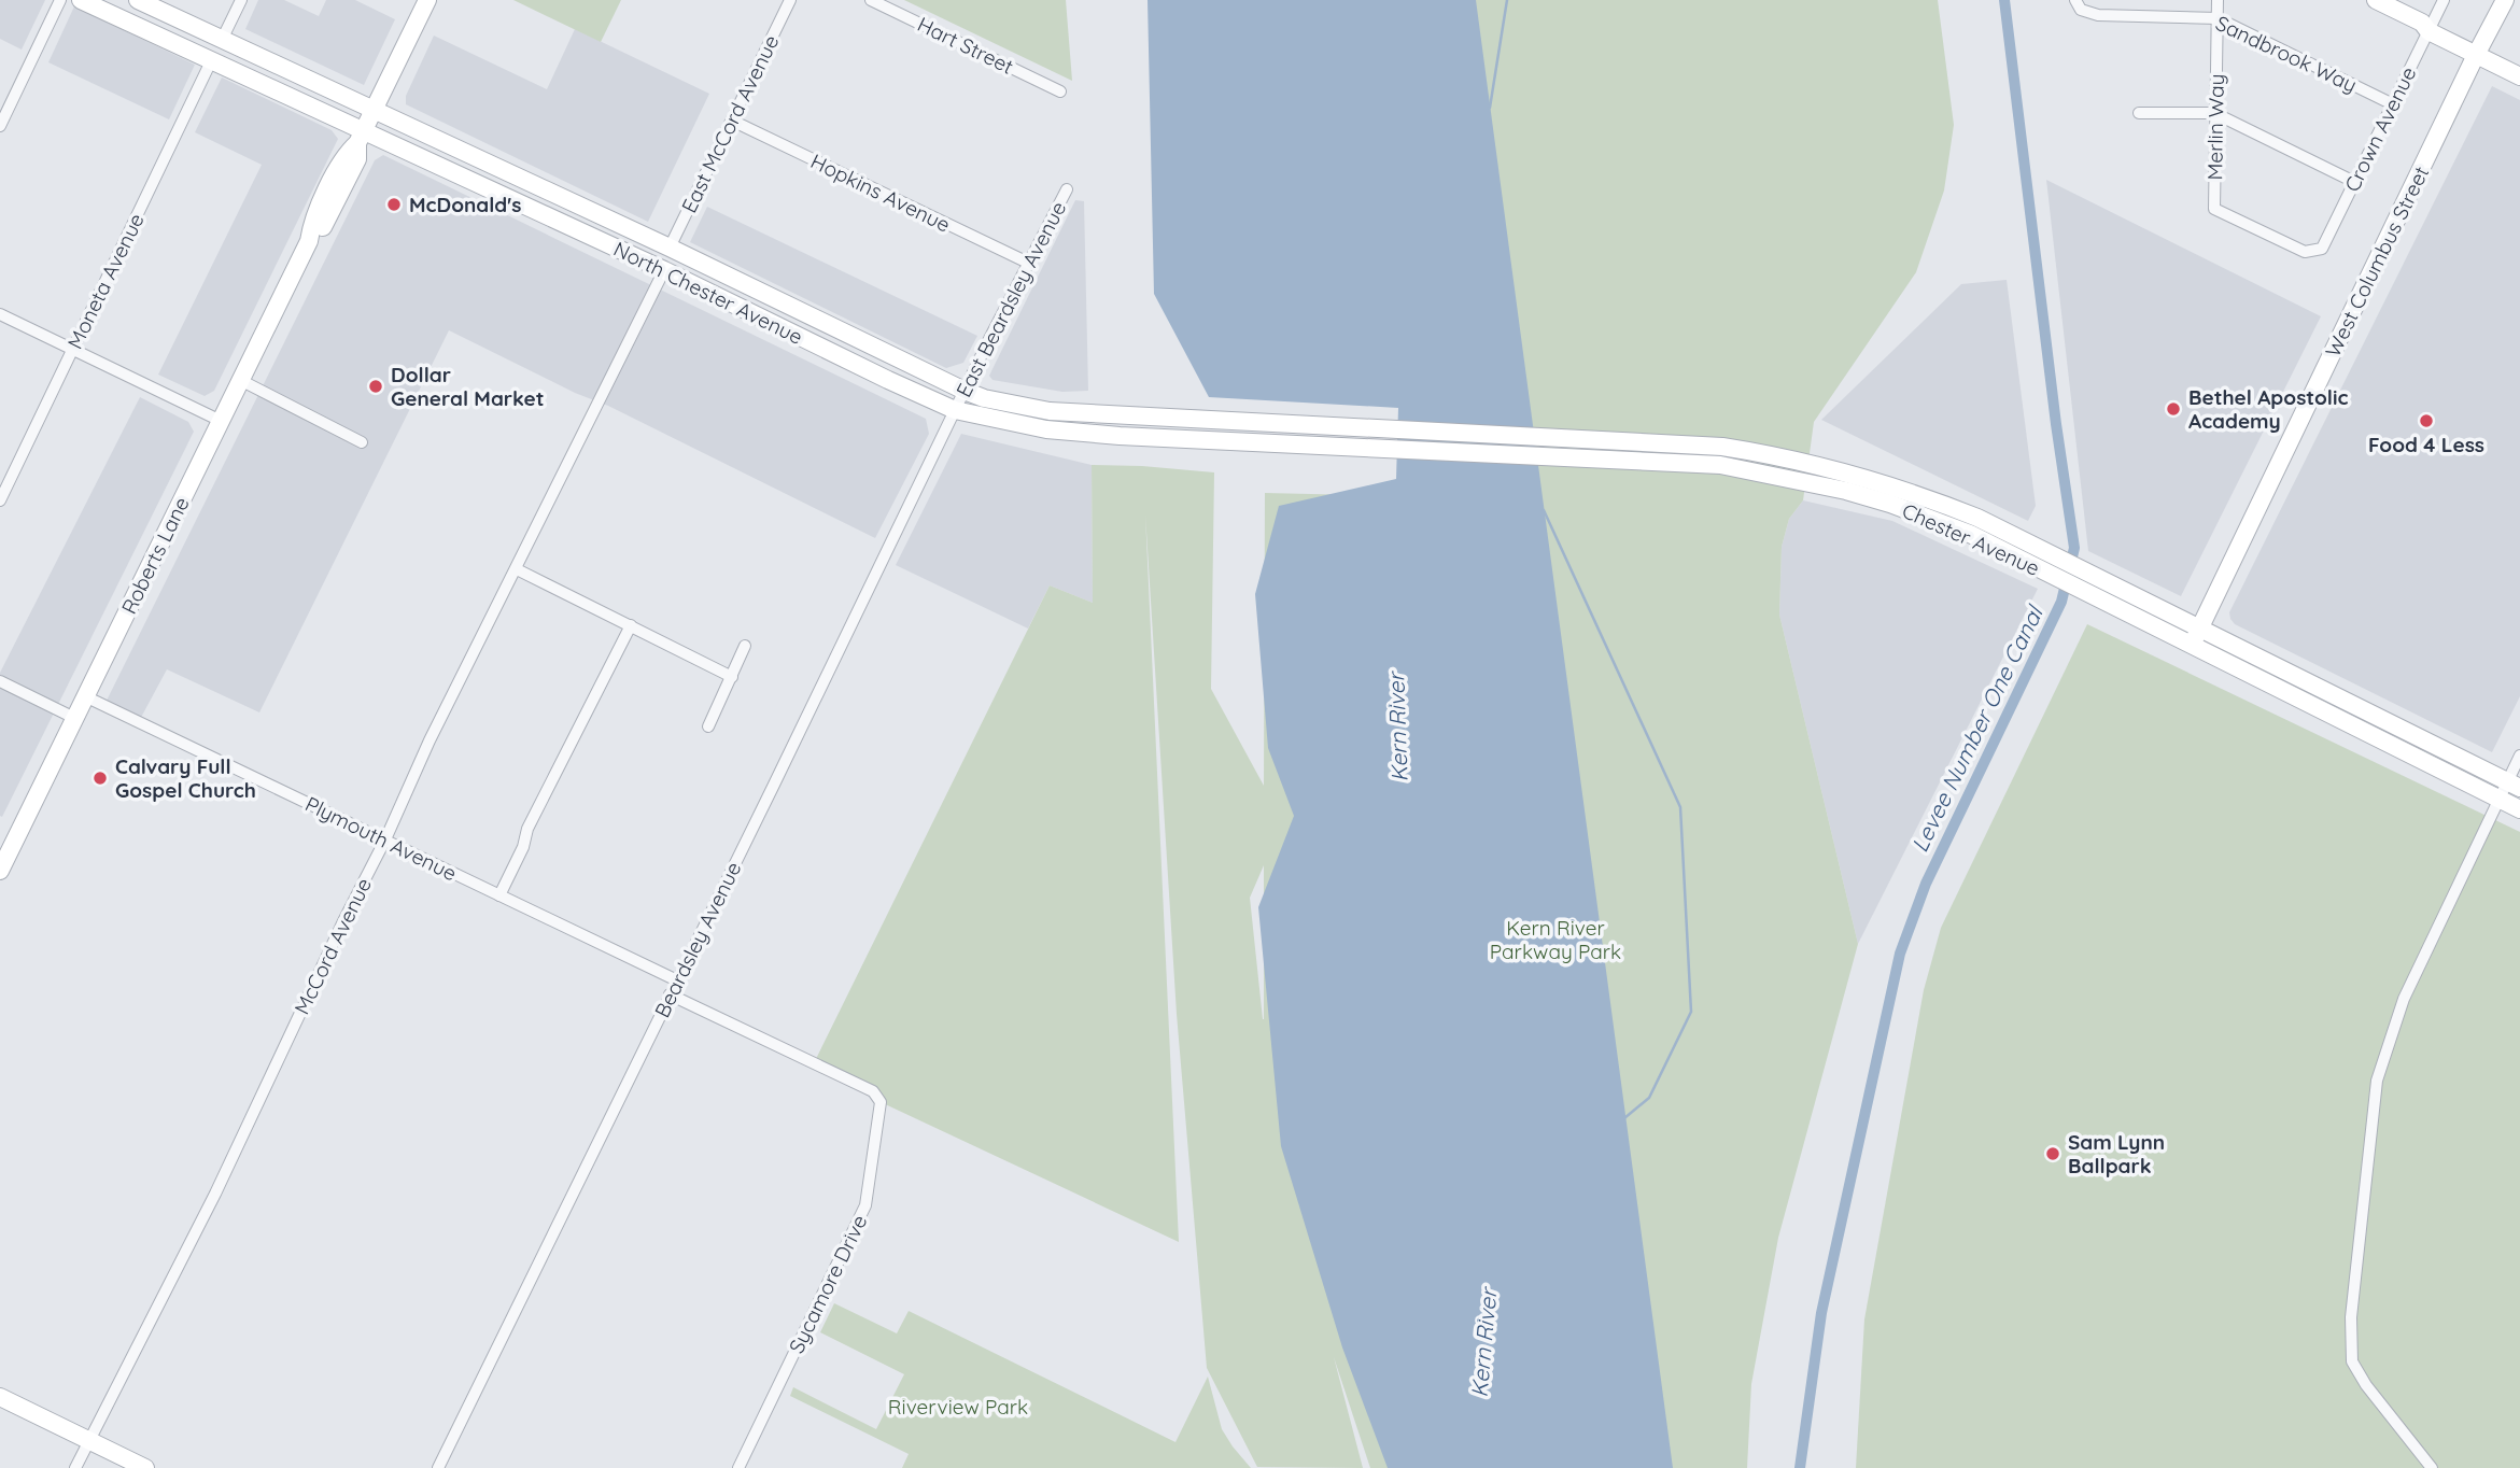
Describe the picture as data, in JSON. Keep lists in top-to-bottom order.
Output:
{
  "streets": {
    "main road": [
      "West Columbus Street",
      "North Chester Avenue",
      "Chester Avenue",
      "Roberts Lane"
    ],
    "street": [
      "Hart Street",
      "Sandbrook Way",
      "East McCord Avenue",
      "Merlin Way",
      "Crown Avenue",
      "Hopkins Avenue",
      "Moneta Avenue",
      "East Beardsley Avenue",
      "Plymouth Avenue",
      "Beardsley Avenue",
      "McCord Avenue",
      "Sycamore Drive"
    ]
  },
  "crossings": [
    ["Sandbrook Way", "Merlin Way"],
    ["Sandbrook Way", "Crown Avenue"],
    ["East McCord Avenue", "Hopkins Avenue"],
    ["East McCord Avenue", "North Chester Avenue"],
    ["Merlin Way", "Crown Avenue"],
    ["Hopkins Avenue", "East Beardsley Avenue"],
    ["West Columbus Street", "Chester Avenue"],
    ["Moneta Avenue", "North Chester Avenue"],
    ["North Chester Avenue", "East Beardsley Avenue"],
    ["North Chester Avenue", "Chester Avenue"],
    ["North Chester Avenue", "Roberts Lane"],
    ["North Chester Avenue", "Beardsley Avenue"],
    ["North Chester Avenue", "McCord Avenue"],
    ["East Beardsley Avenue", "Beardsley Avenue"],
    ["Roberts Lane", "Plymouth Avenue"],
    ["Plymouth Avenue", "Beardsley Avenue"],
    ["Plymouth Avenue", "McCord Avenue"],
    ["Beardsley Avenue", "Sycamore Drive"]
  ],
  "water": ["Kern River", "Levee Number One Canal"],
  "parks": ["Kern River Parkway Park", "Riverview Park"],
  "places": [
    "McDonald's",
    "Dollar General Market",
    "Bethel Apostolic Academy",
    "Food 4 Less",
    "Calvary Full Gospel Church",
    "Sam Lynn Ballpark"
  ]
}
